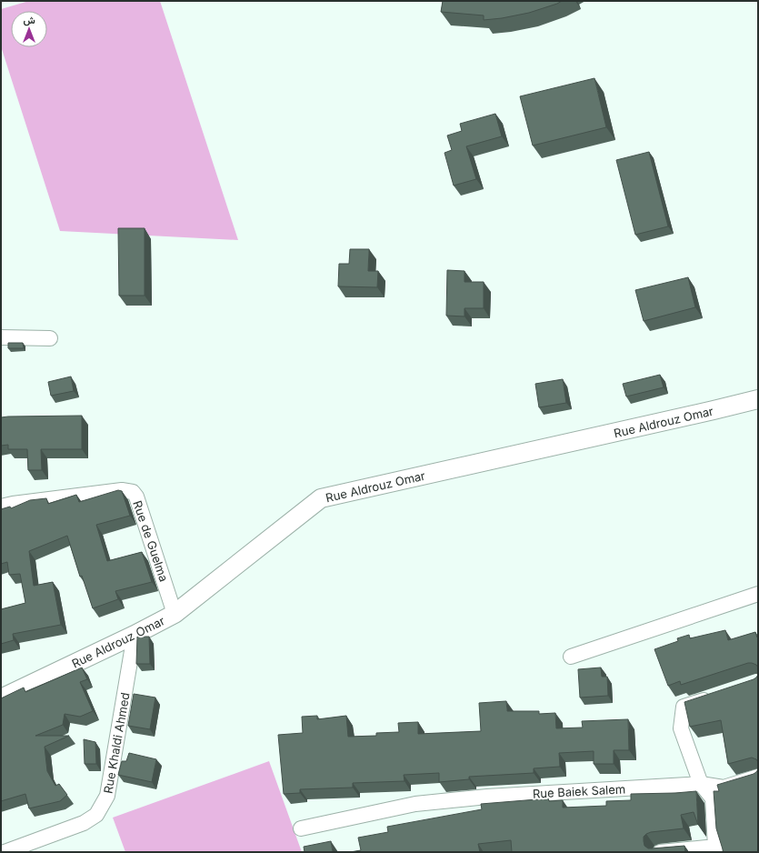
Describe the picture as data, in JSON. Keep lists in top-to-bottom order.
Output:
{
  "streets": {
    "street": [
      "Rue Aldrouz Omar",
      "Rue de Guelma",
      "Rue Khaldi Ahmed",
      "Rue Baiek Salem"
    ]
  },
  "crossings": [
    ["Rue Aldrouz Omar", "Rue de Guelma"],
    ["Rue Aldrouz Omar", "Rue Khaldi Ahmed"]
  ],
  "north": "top"
}
